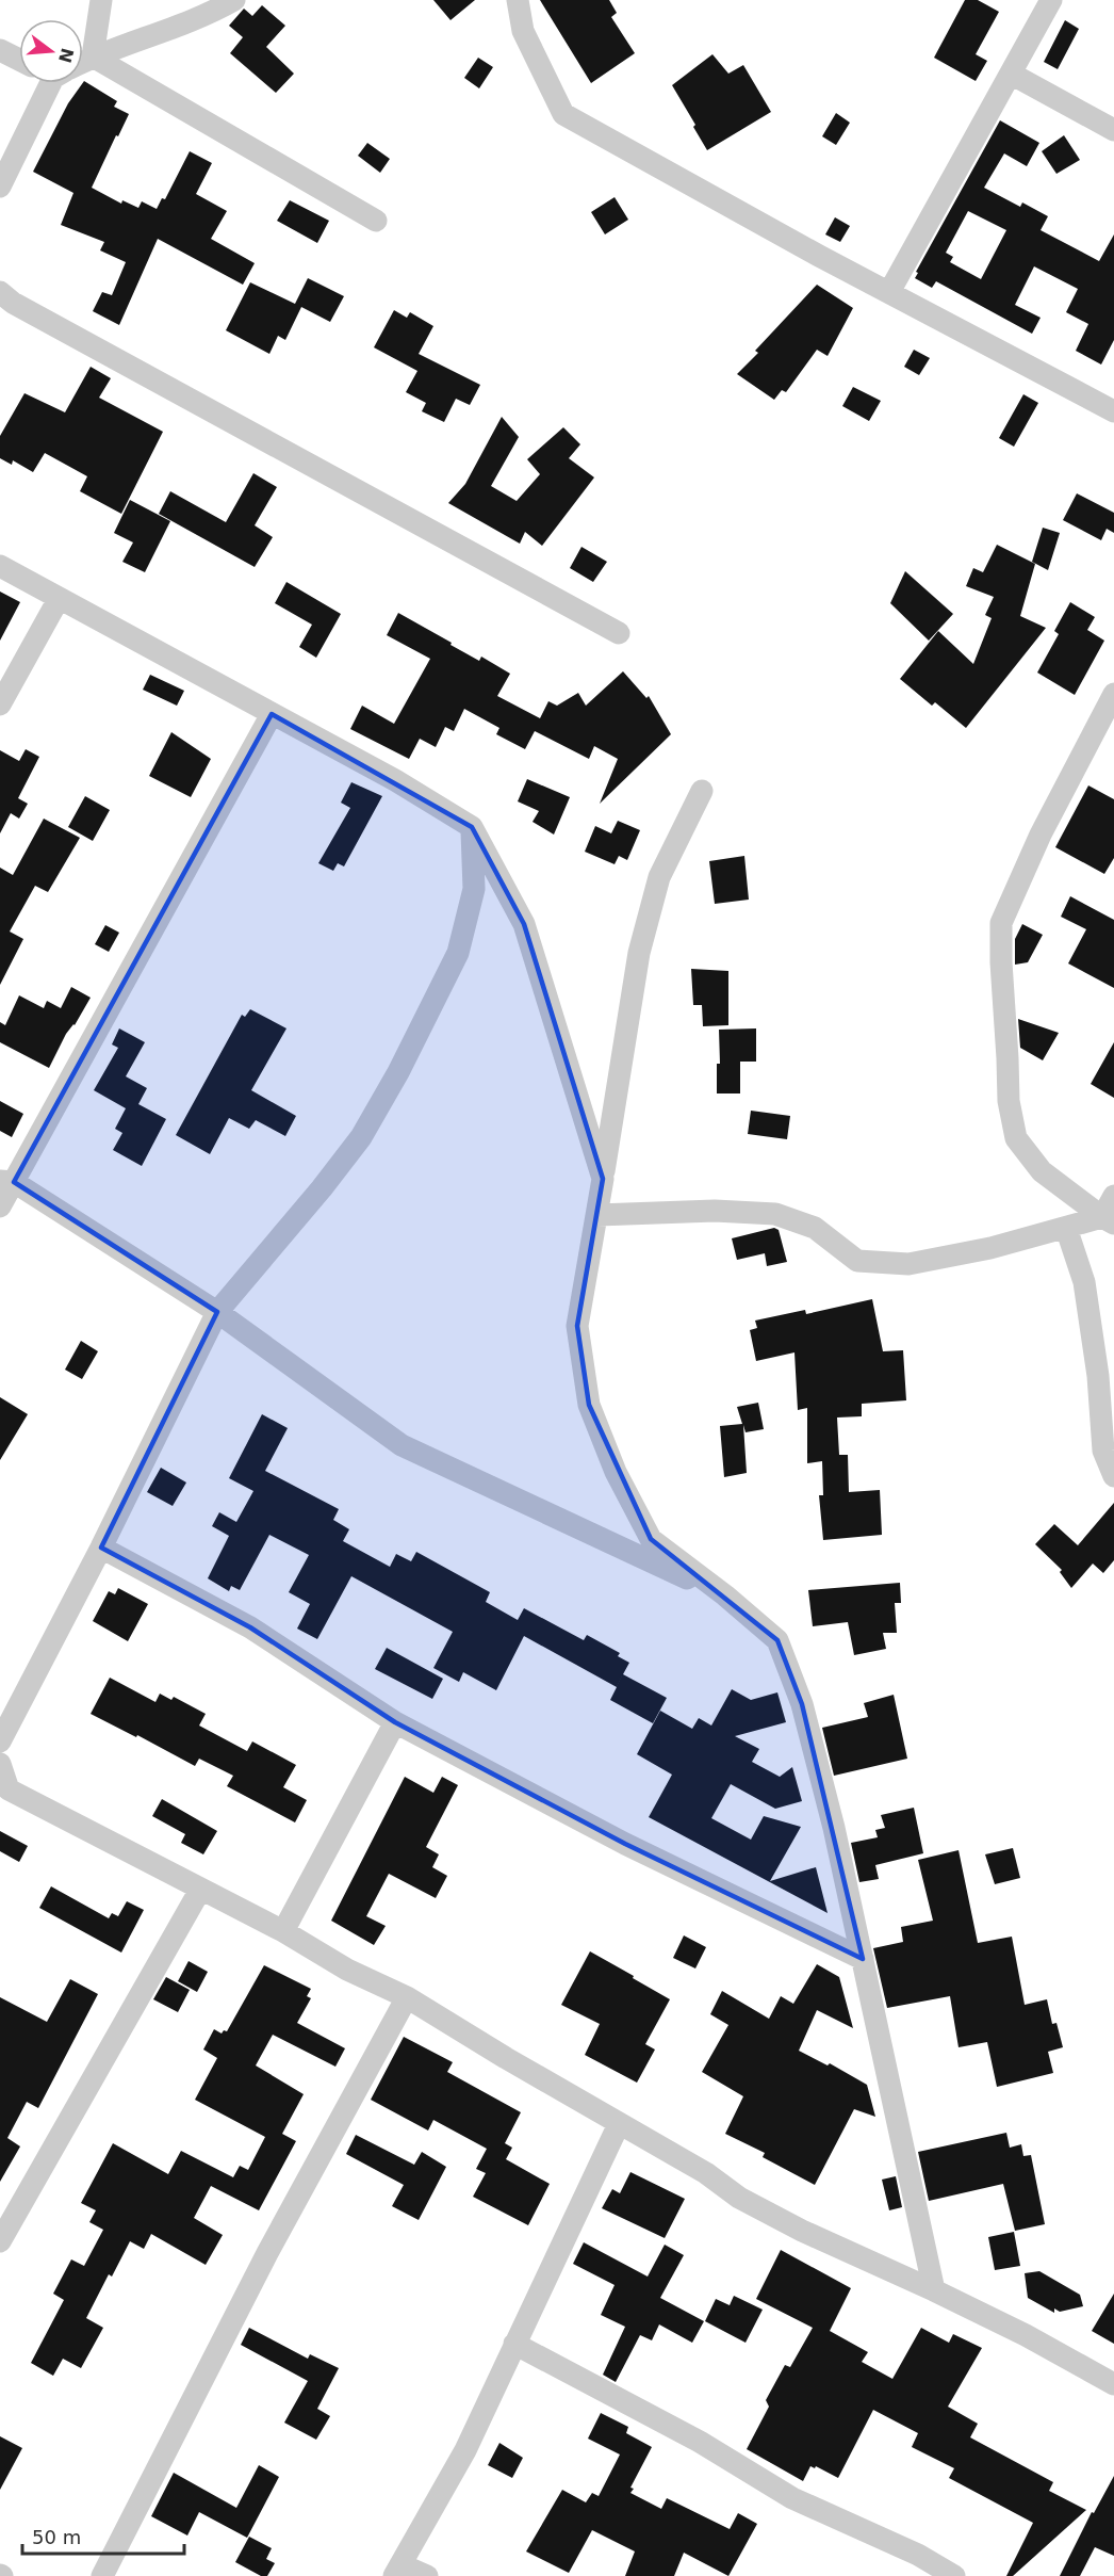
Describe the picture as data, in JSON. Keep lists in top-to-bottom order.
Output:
{
  "scale_bar": "50 m",
  "north": "right"
}
